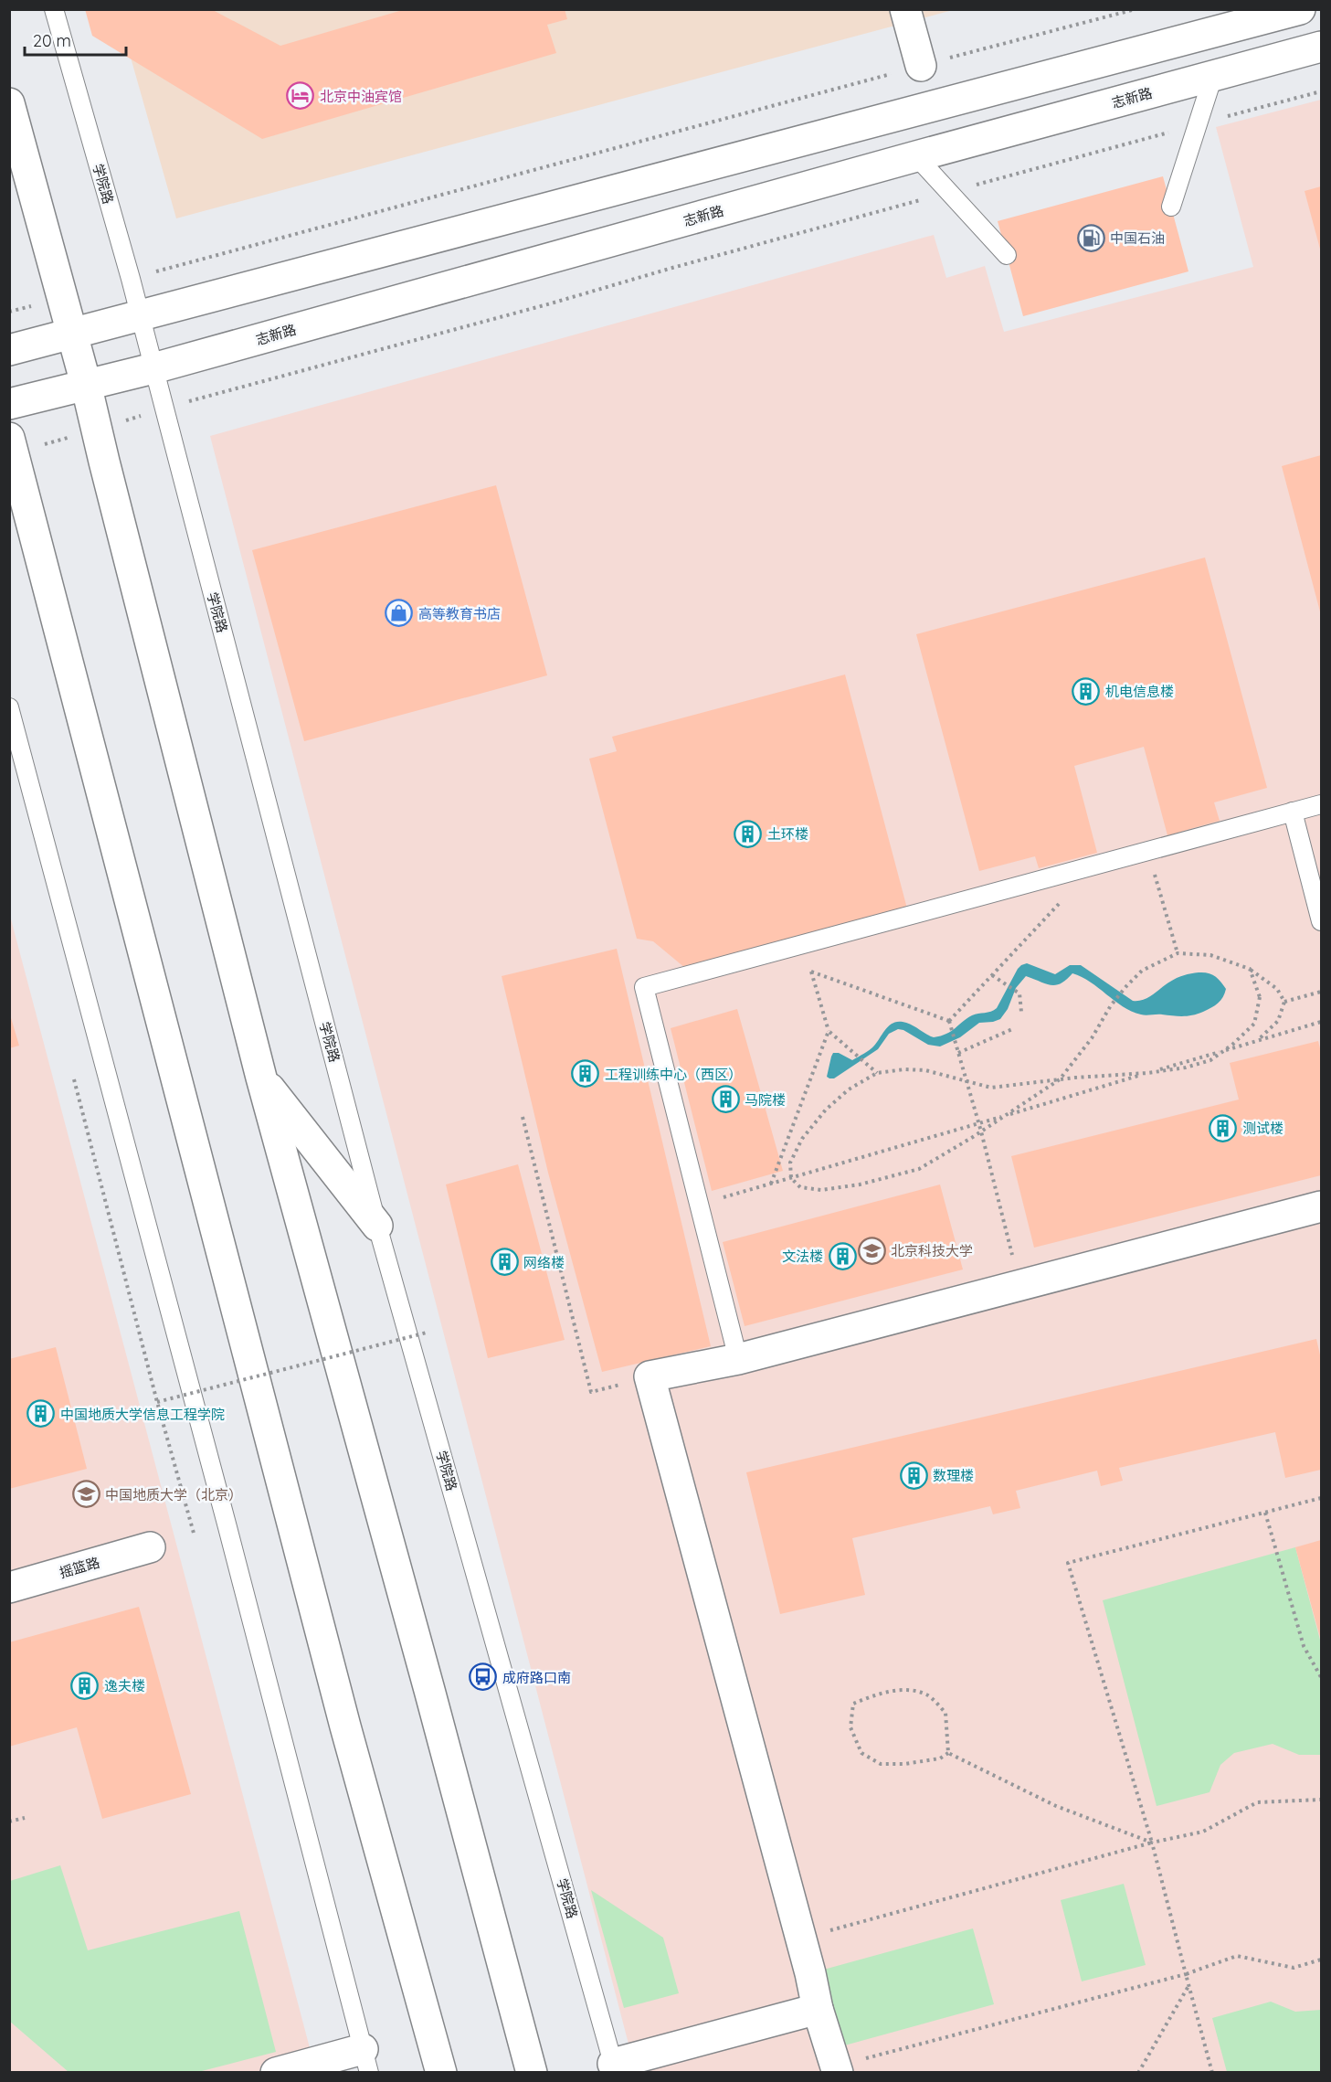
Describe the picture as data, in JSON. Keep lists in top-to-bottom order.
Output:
{
  "streets": {
    "main road": ["志新路", "摇篮路"],
    "lane": ["学院路"]
  },
  "crossings": [
    ["志新路", "学院路"]
  ],
  "places": {
    "hotel": ["北京中油宾馆"],
    "fuel station": ["中国石油"],
    "shop": ["高等教育书店"],
    "building": [
      "机电信息楼",
      "土环楼",
      "工程训练中心（西区）",
      "马院楼",
      "测试楼",
      "文法楼",
      "网络楼",
      "中国地质大学信息工程学院",
      "数理楼",
      "逸夫楼"
    ],
    "school or university": ["北京科技大学", "中国地质大学（北京）"],
    "bus stop": ["成府路口南"]
  },
  "scale_bar": "20 m"
}
